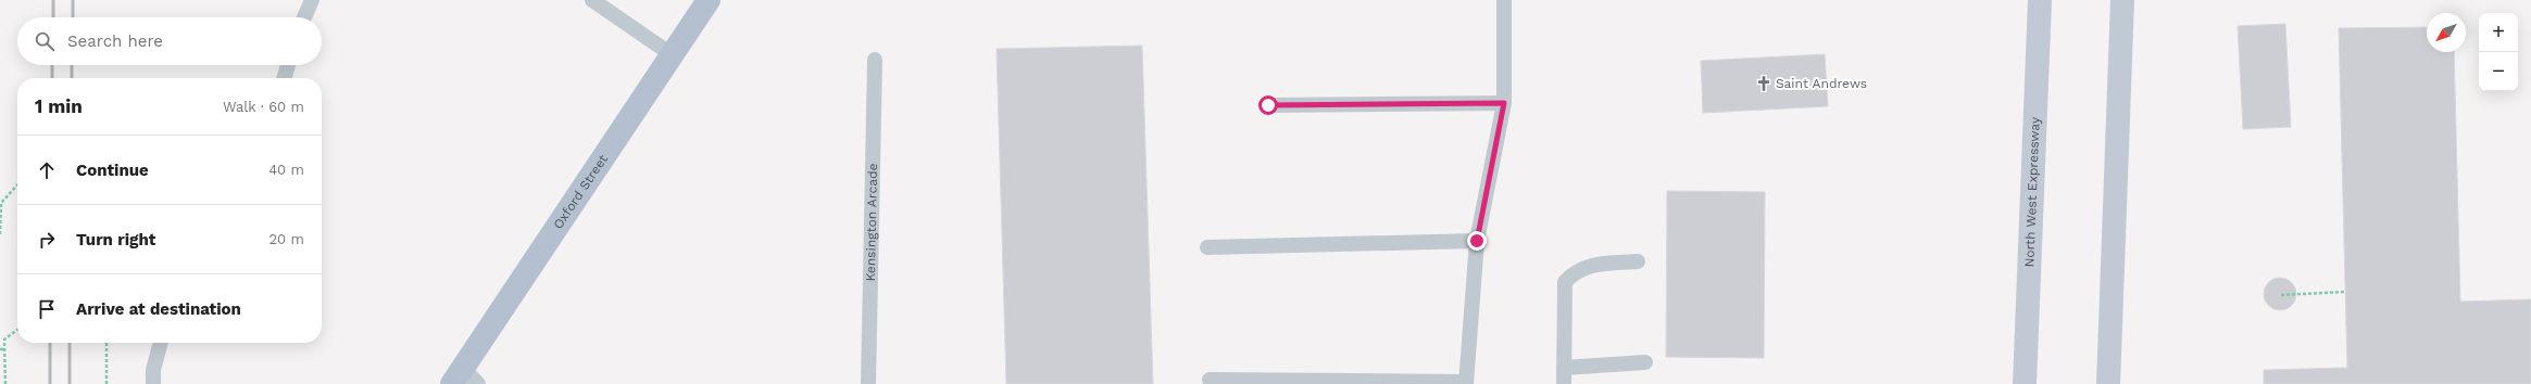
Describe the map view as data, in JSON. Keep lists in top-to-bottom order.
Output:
{
  "streets": {
    "main road": ["Oxford Street", "North West Expressway"],
    "lane": ["Kensington Arcade"]
  },
  "places": {
    "church": ["Saint Andrews"]
  },
  "north": "bottom left",
  "page": {
    "map_buttons": ["+", "−"],
    "search": "Search here",
    "heading": ["1 min", "Walk · 60 m"],
    "list": [
      ["Continue", "40 m"],
      ["Turn right", "20 m"],
      "Arrive at destination"
    ]
  }
}
